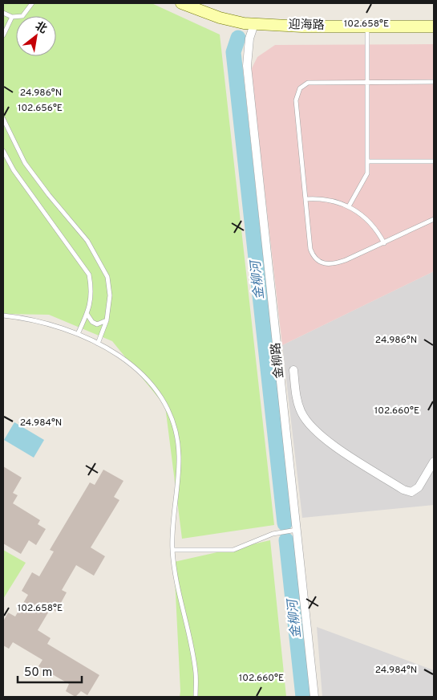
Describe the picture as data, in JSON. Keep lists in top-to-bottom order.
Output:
{
  "streets": {
    "street": ["迎海路", "金柳路"]
  },
  "crossings": [
    ["迎海路", "金柳路"]
  ],
  "water": ["金柳河"],
  "scale_bar": "50 m",
  "north": "top right",
  "coordinates": [
    "102.658°E",
    "24.986°N",
    "102.656°E",
    "102.660°E",
    "24.984°N"
  ]
}
